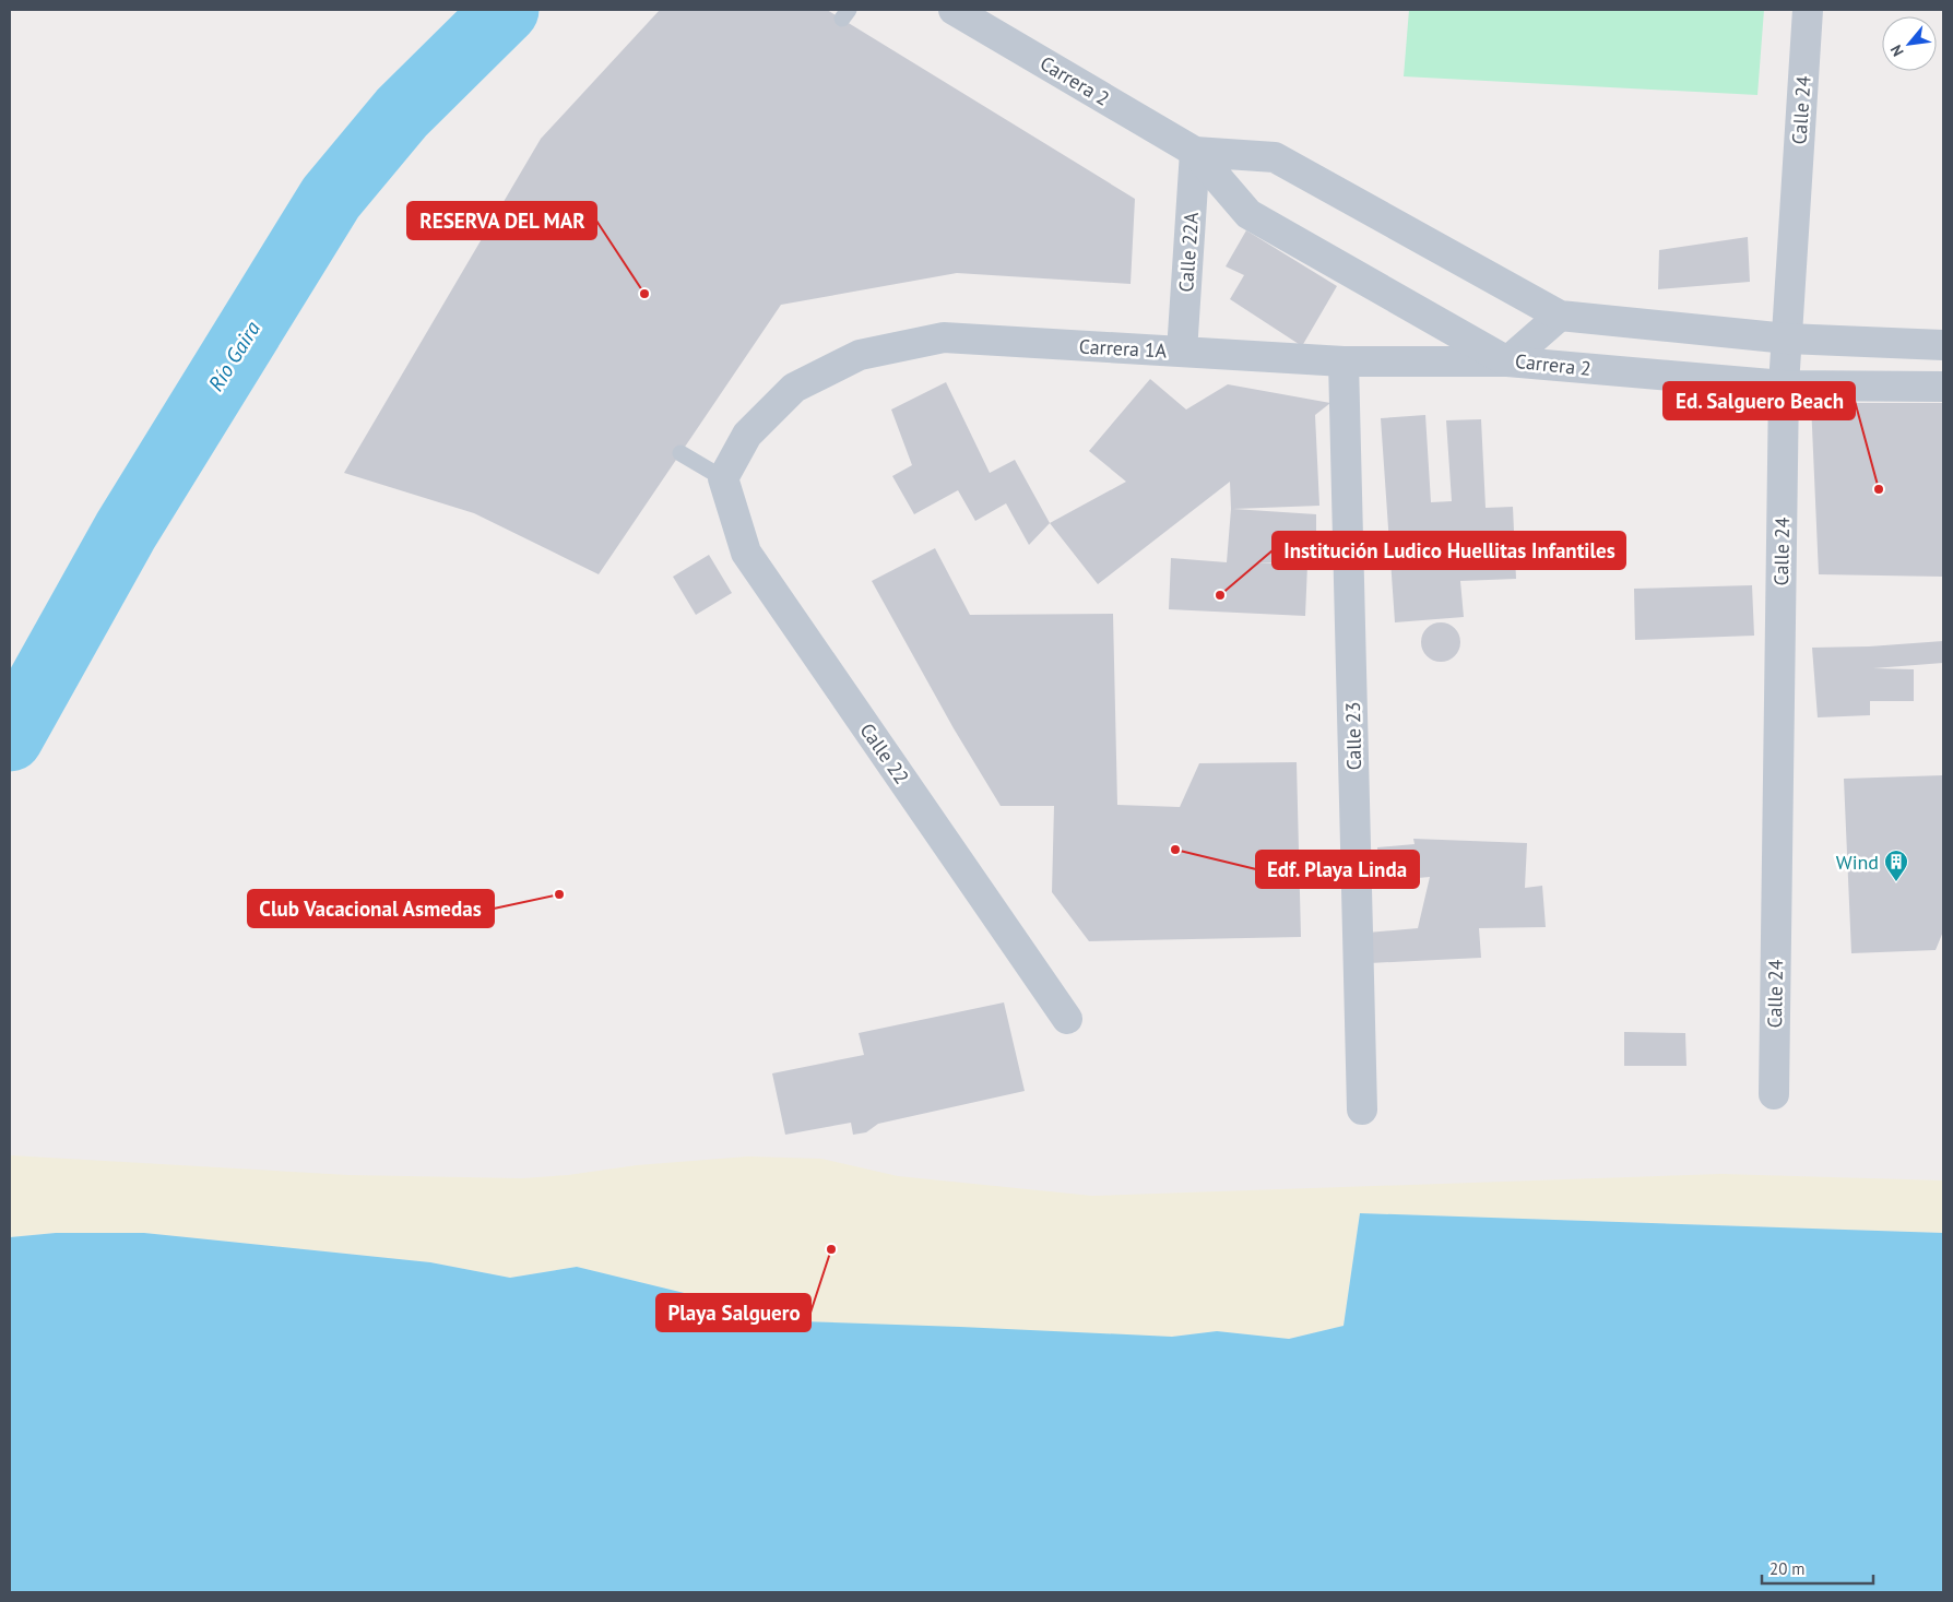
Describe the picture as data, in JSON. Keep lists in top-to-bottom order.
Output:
{
  "streets": {
    "street": [
      "Carrera 2",
      "Calle 24",
      "Calle 22A",
      "Carrera 1A",
      "Calle 23",
      "Calle 22"
    ]
  },
  "crossings": [
    ["Carrera 2", "Calle 24"],
    ["Carrera 2", "Calle 22A"],
    ["Carrera 2", "Carrera 1A"],
    ["Calle 22A", "Carrera 1A"],
    ["Carrera 1A", "Calle 23"],
    ["Carrera 1A", "Calle 22"]
  ],
  "water": ["Río Gaira"],
  "places": {
    "other": [
      "RESERVA DEL MAR",
      "Ed. Salguero Beach",
      "Institución Ludico Huellitas Infantiles",
      "Edf. Playa Linda",
      "Club Vacacional Asmedas",
      "Playa Salguero"
    ],
    "building": ["Wind"]
  },
  "scale_bar": "20 m",
  "north": "bottom left"
}
